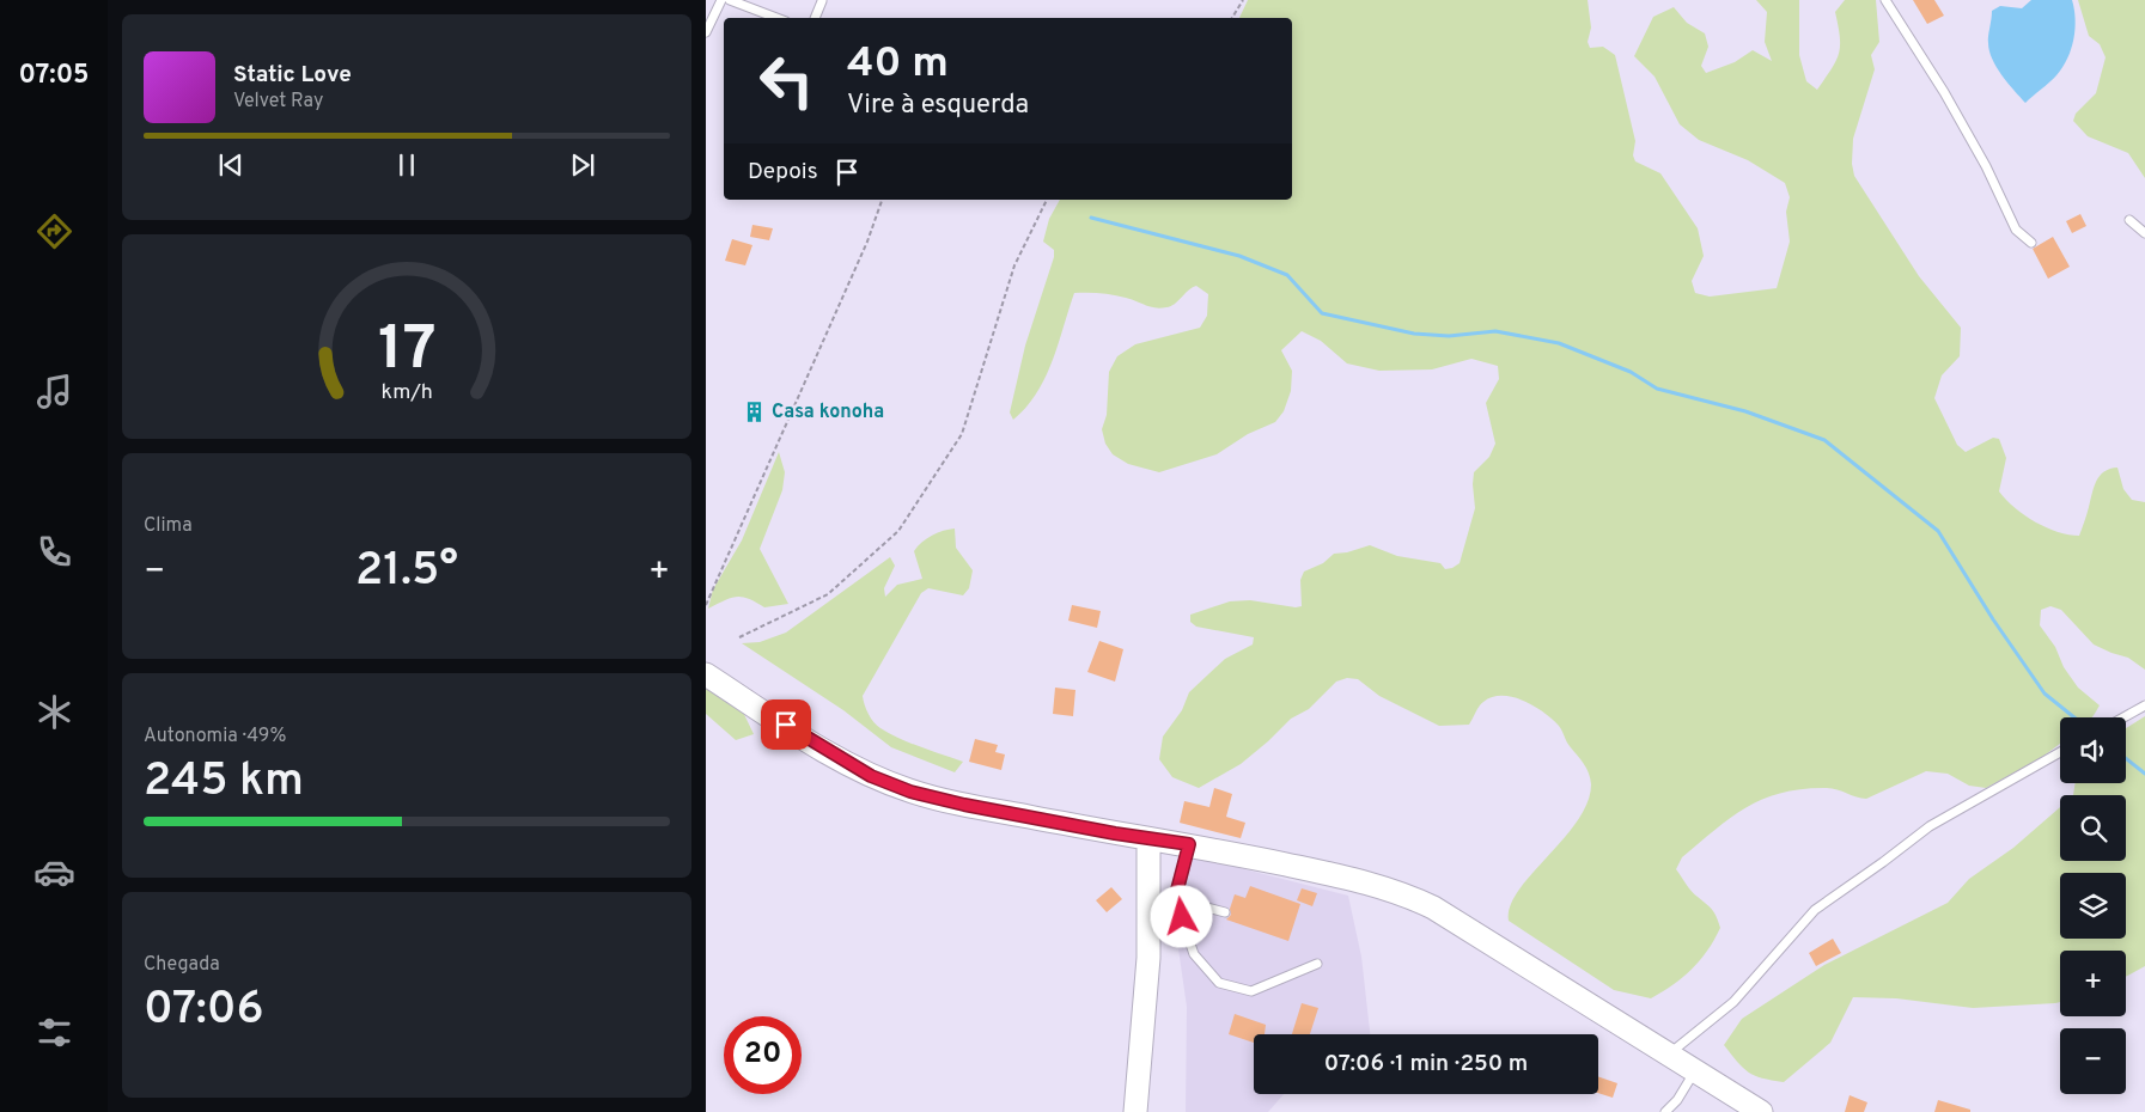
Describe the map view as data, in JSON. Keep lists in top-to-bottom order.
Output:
{
  "places": {
    "building": ["Casa konoha"]
  },
  "page": {
    "tabs": "07:05",
    "turn": ["40 m", "Vire à esquerda"],
    "song": ["Static Love", "Velvet Ray"],
    "then": "Depois",
    "tile": [
      "Clima",
      ["Autonomia · 49%", "245 km"],
      ["Chegada", "07:06"]
    ],
    "heat": ["−", "21.5°", "+"],
    "map_buttons": ["+", "−"],
    "limit": "20",
    "trip": "07:06 · 1 min · 250 m",
    "gauge": ["17", "km/h"]
  }
}
